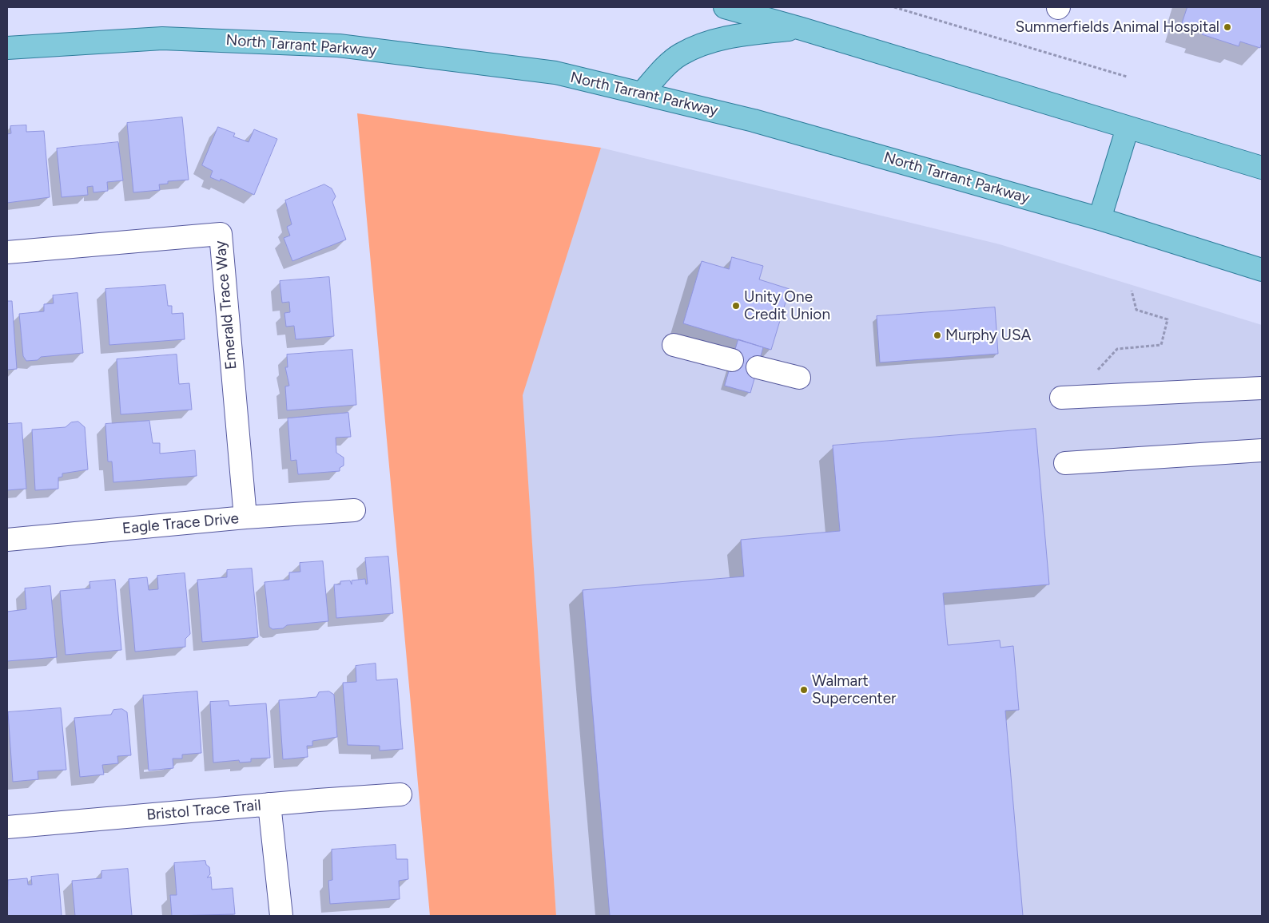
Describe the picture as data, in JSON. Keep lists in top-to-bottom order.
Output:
{
  "streets": {
    "main road": ["North Tarrant Parkway"],
    "street": ["Emerald Trace Way", "Eagle Trace Drive", "Bristol Trace Trail"]
  },
  "crossings": [
    ["Emerald Trace Way", "Eagle Trace Drive"]
  ],
  "places": [
    "Summerfields Animal Hospital",
    "Unity One Credit Union",
    "Murphy USA",
    "Walmart Supercenter"
  ]
}
